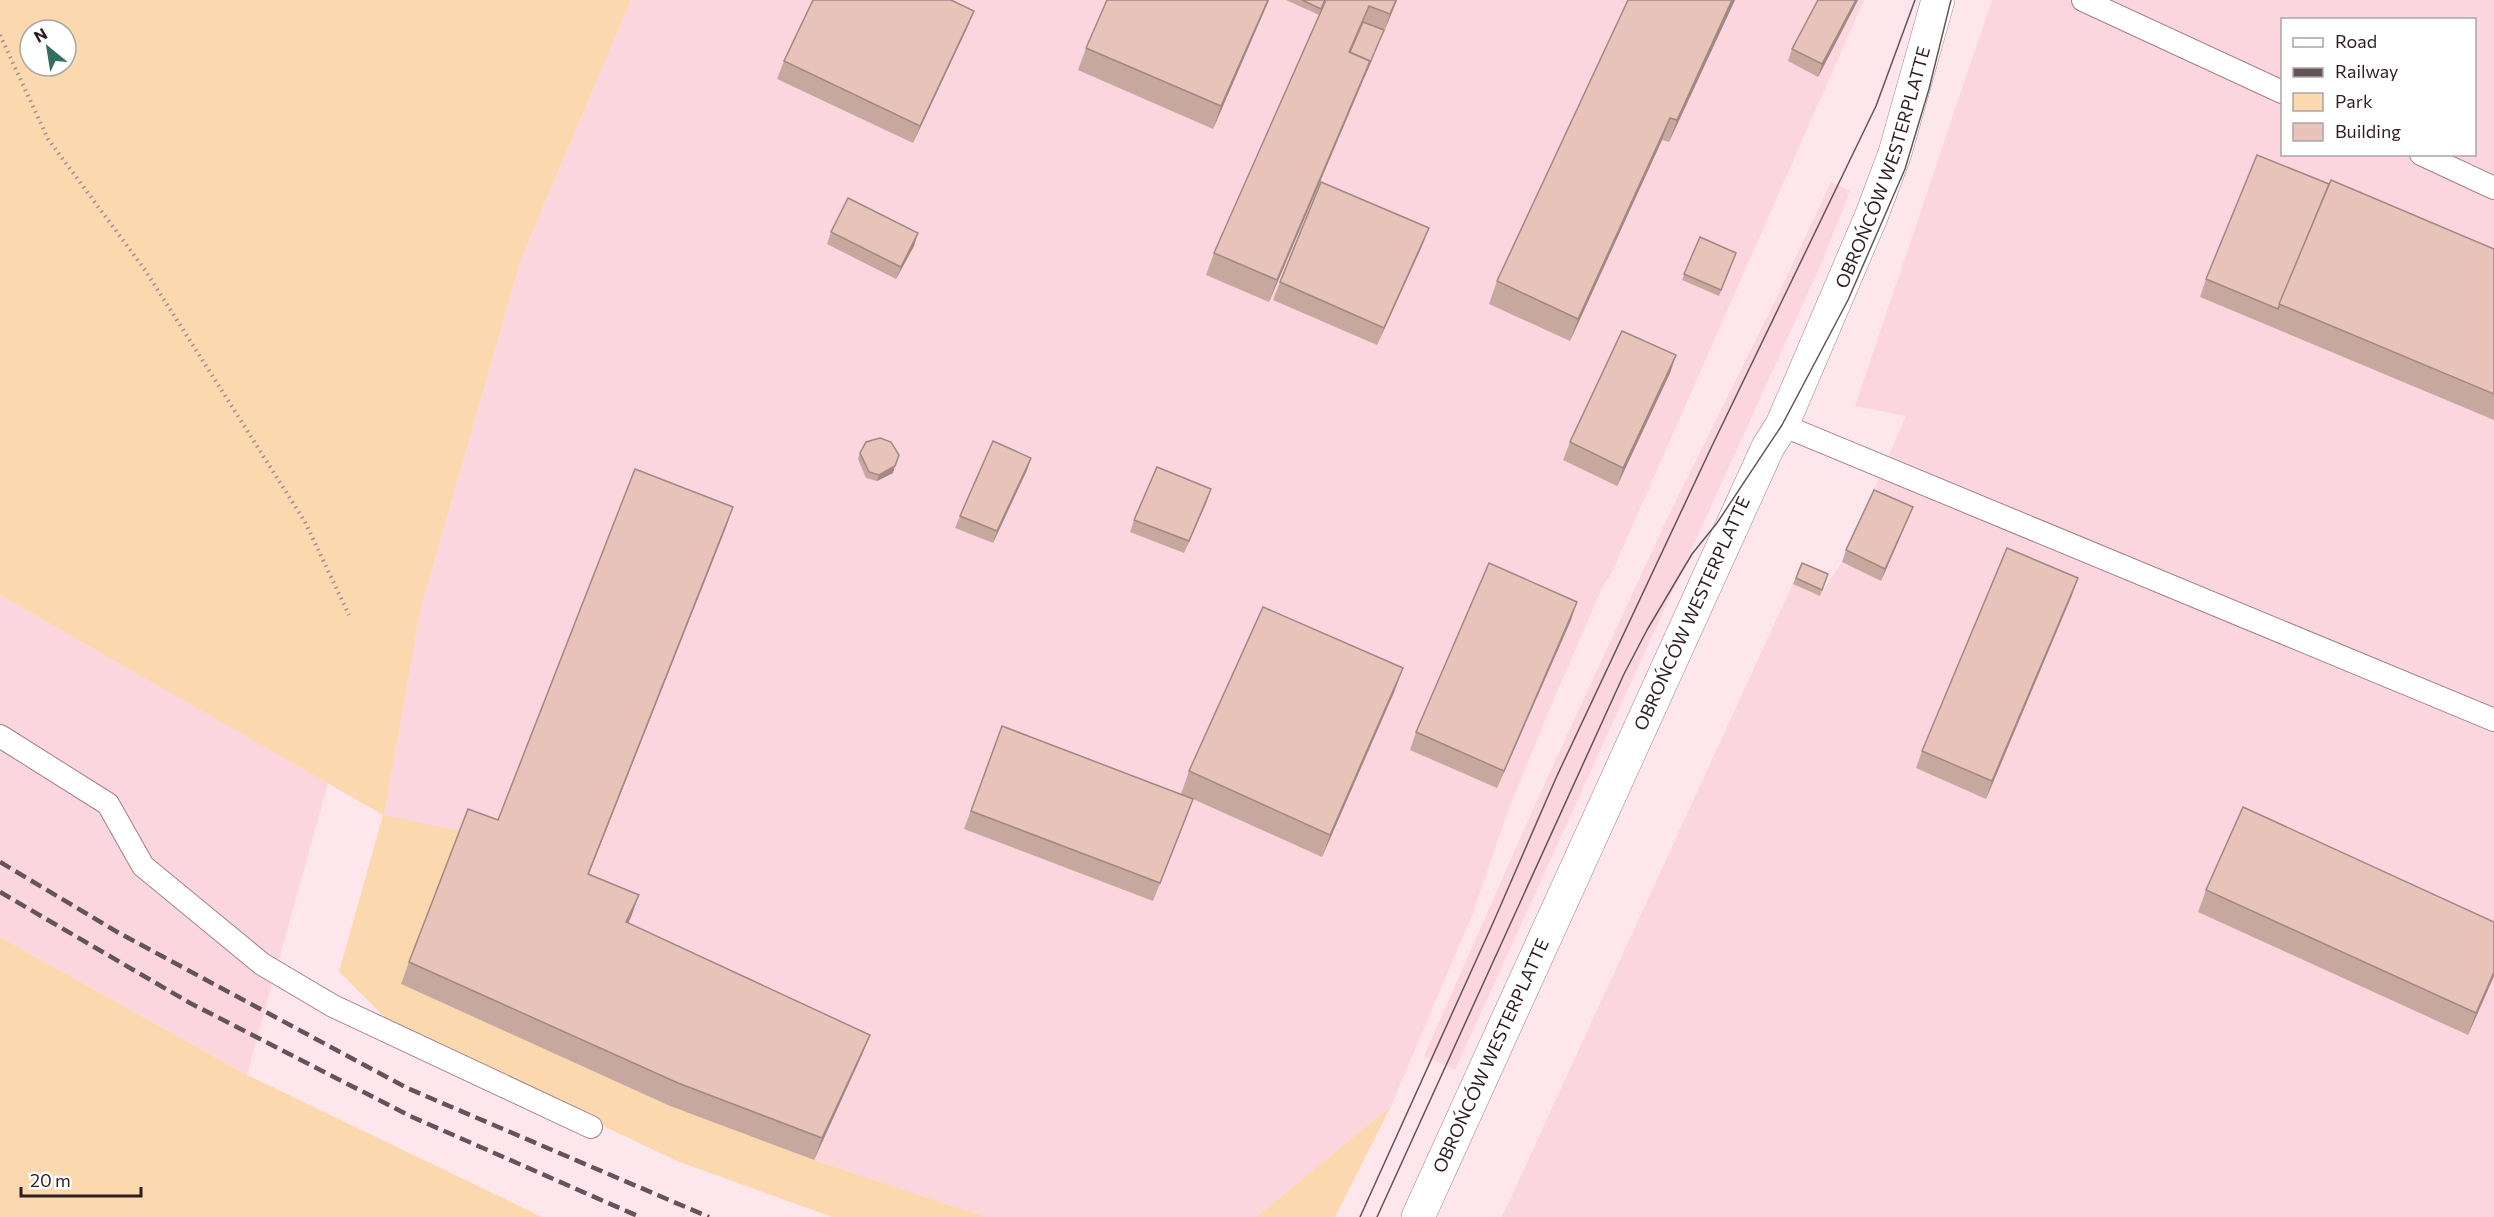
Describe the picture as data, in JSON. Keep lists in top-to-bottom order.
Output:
{
  "streets": {
    "street": ["OBROŃCÓW WESTERPLATTE"]
  },
  "legend": [
    "Road",
    "Railway",
    "Park",
    "Building"
  ],
  "scale_bar": "20 m",
  "north": "top left"
}
